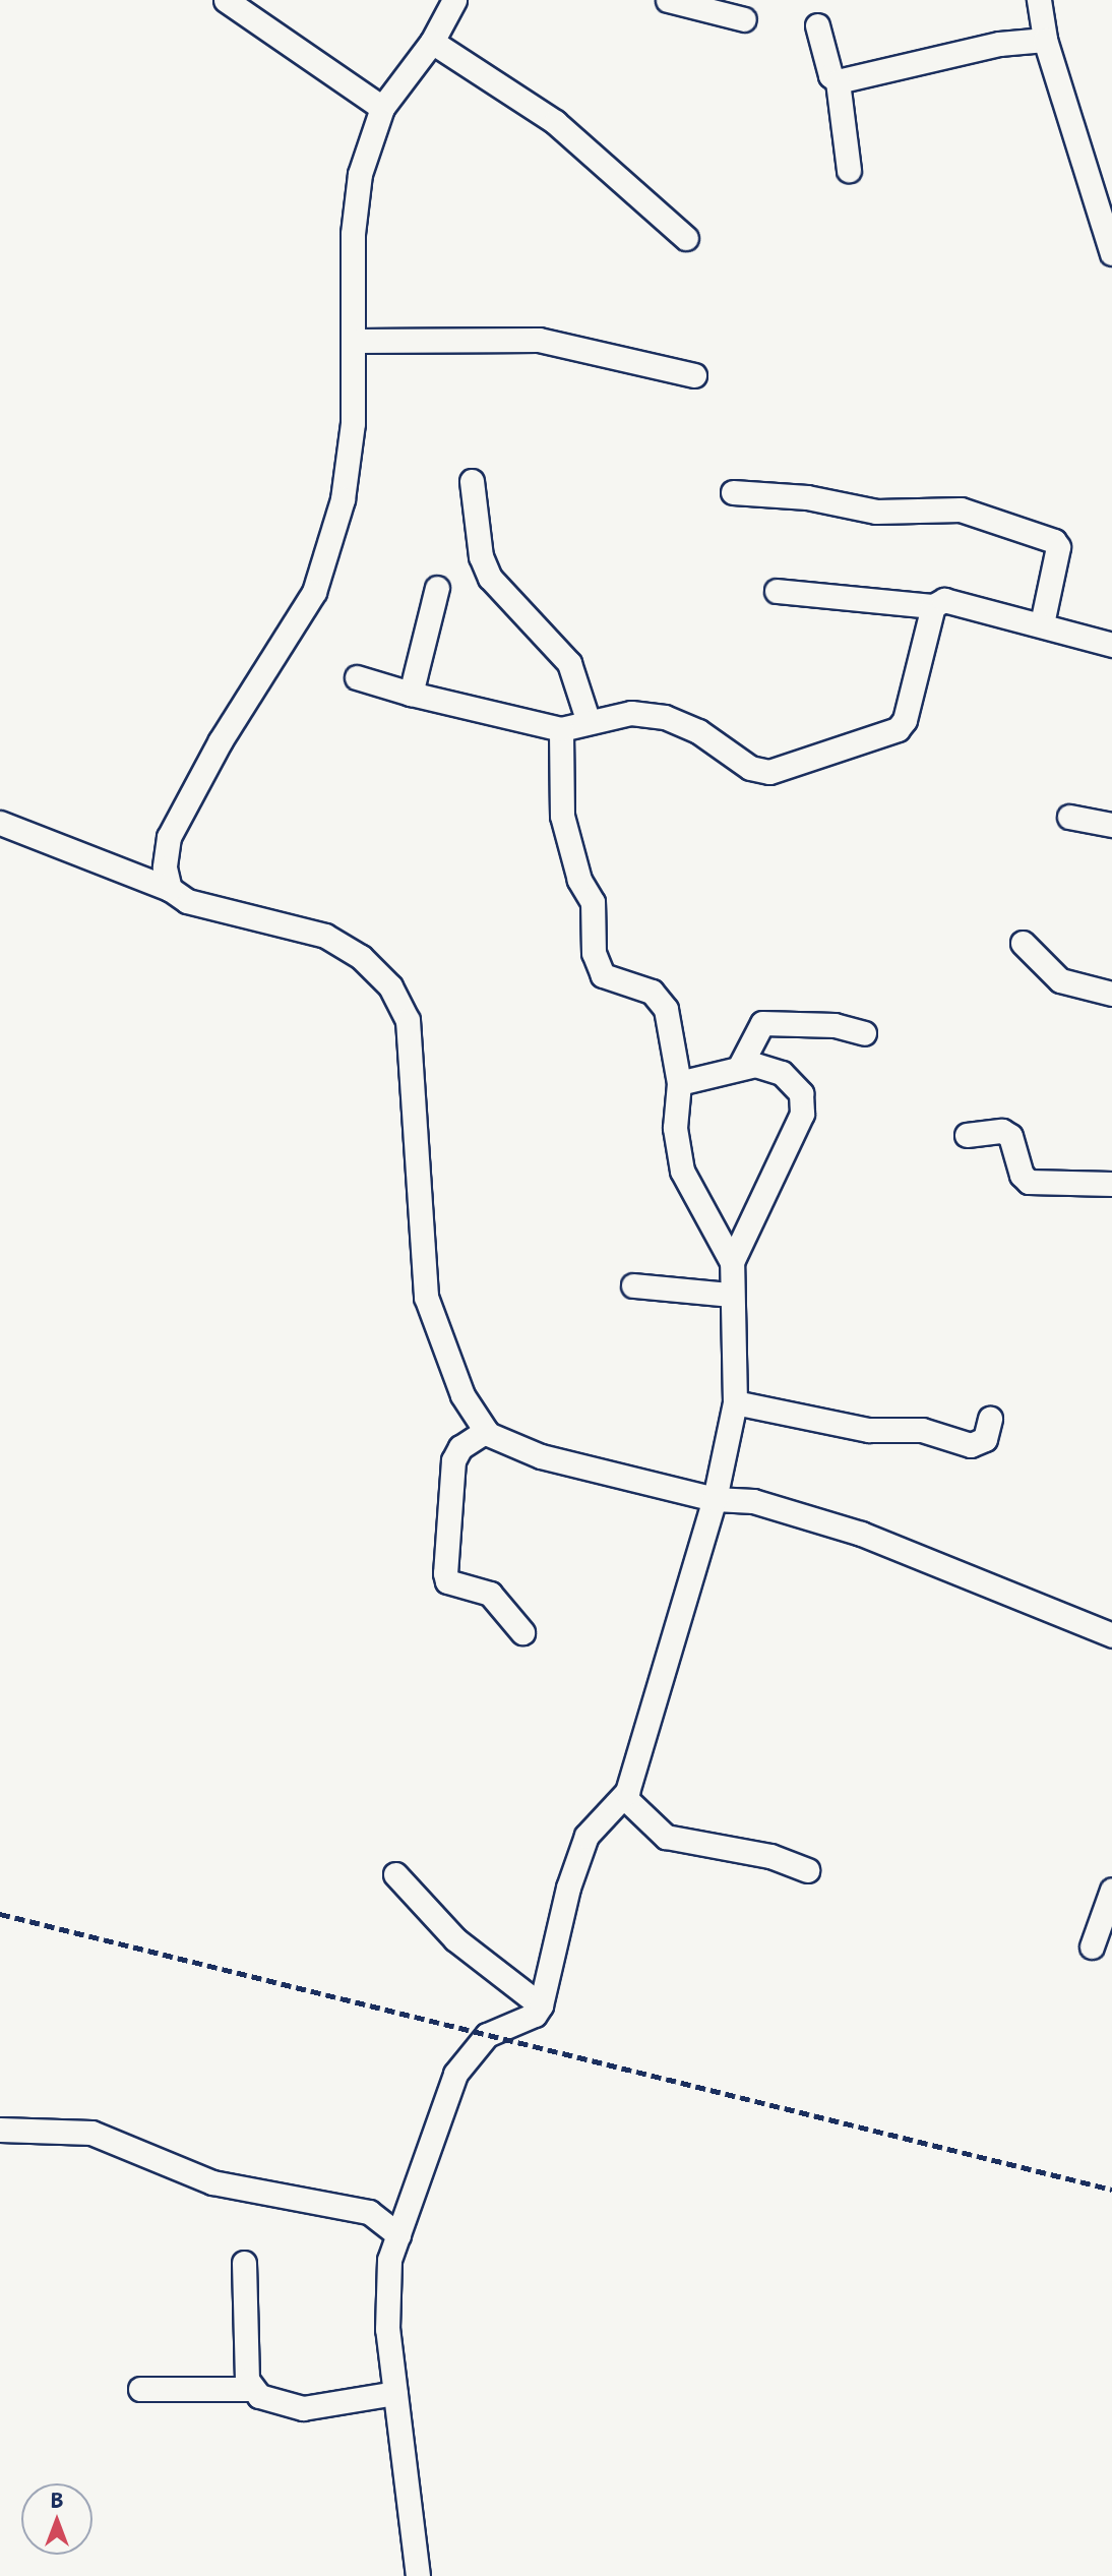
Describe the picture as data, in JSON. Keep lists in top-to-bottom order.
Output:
{
  "north": "top"
}
